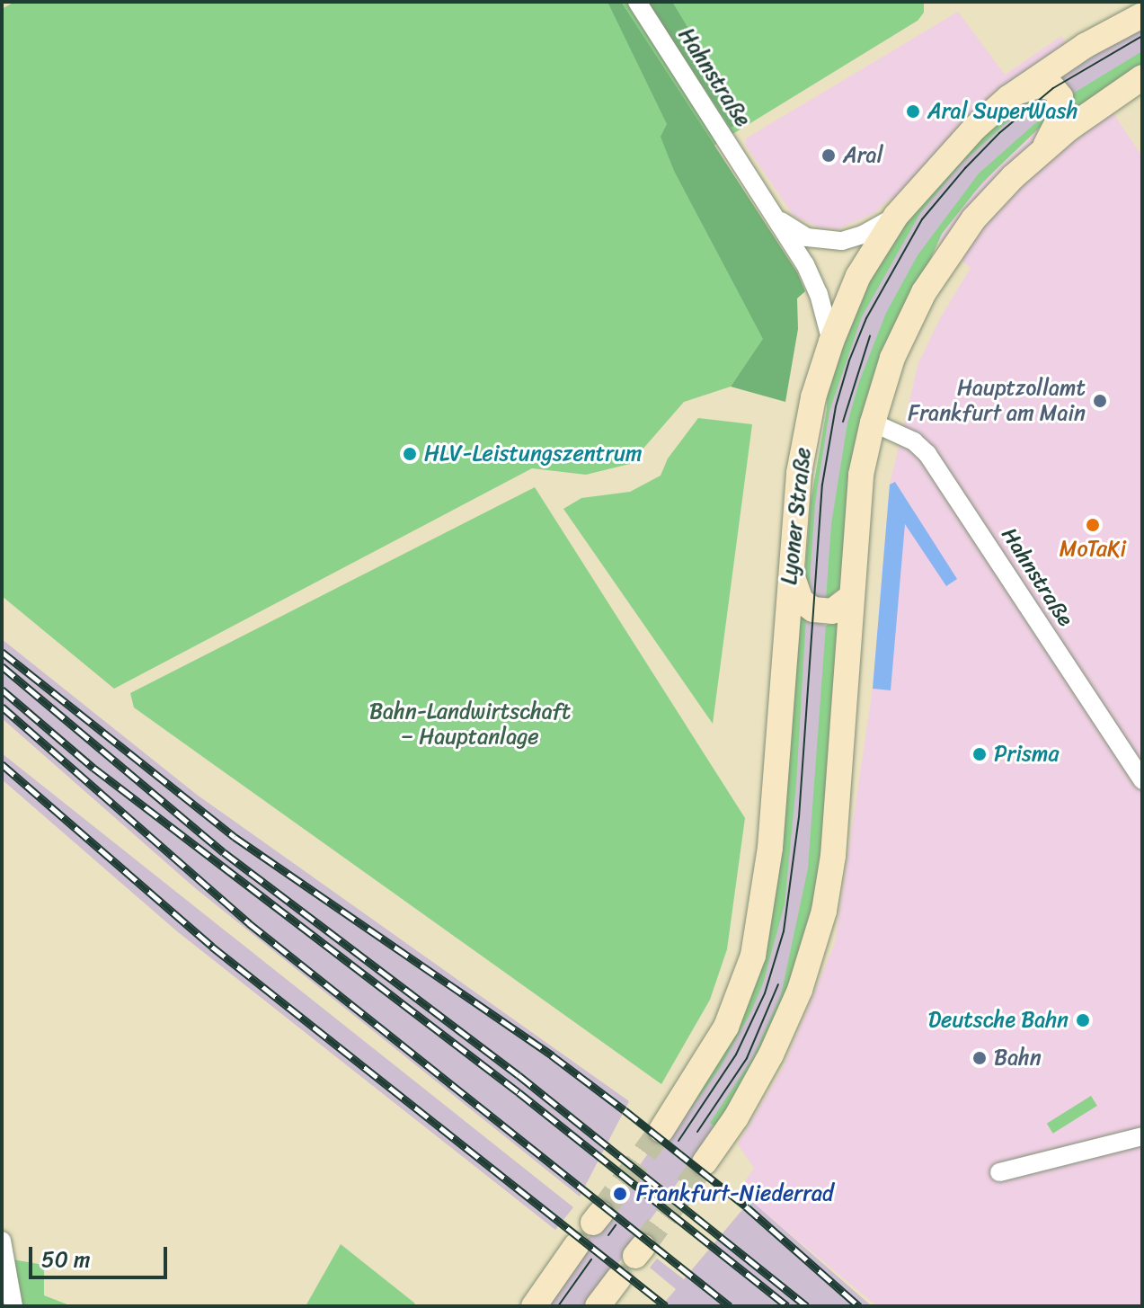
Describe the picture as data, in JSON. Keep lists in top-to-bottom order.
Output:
{
  "streets": {
    "main road": ["Lyoner Straße"],
    "street": ["Hahnstraße"]
  },
  "crossings": [
    ["Hahnstraße", "Lyoner Straße"]
  ],
  "parks": ["Bahn-Landwirtschaft – Hauptanlage"],
  "places": [
    "Aral SuperWash",
    "Aral",
    "Hauptzollamt Frankfurt am Main",
    "HLV-Leistungszentrum",
    "MoTaKi",
    "Prisma",
    "Deutsche Bahn",
    "Bahn",
    "Frankfurt-Niederrad"
  ],
  "scale_bar": "50 m"
}
